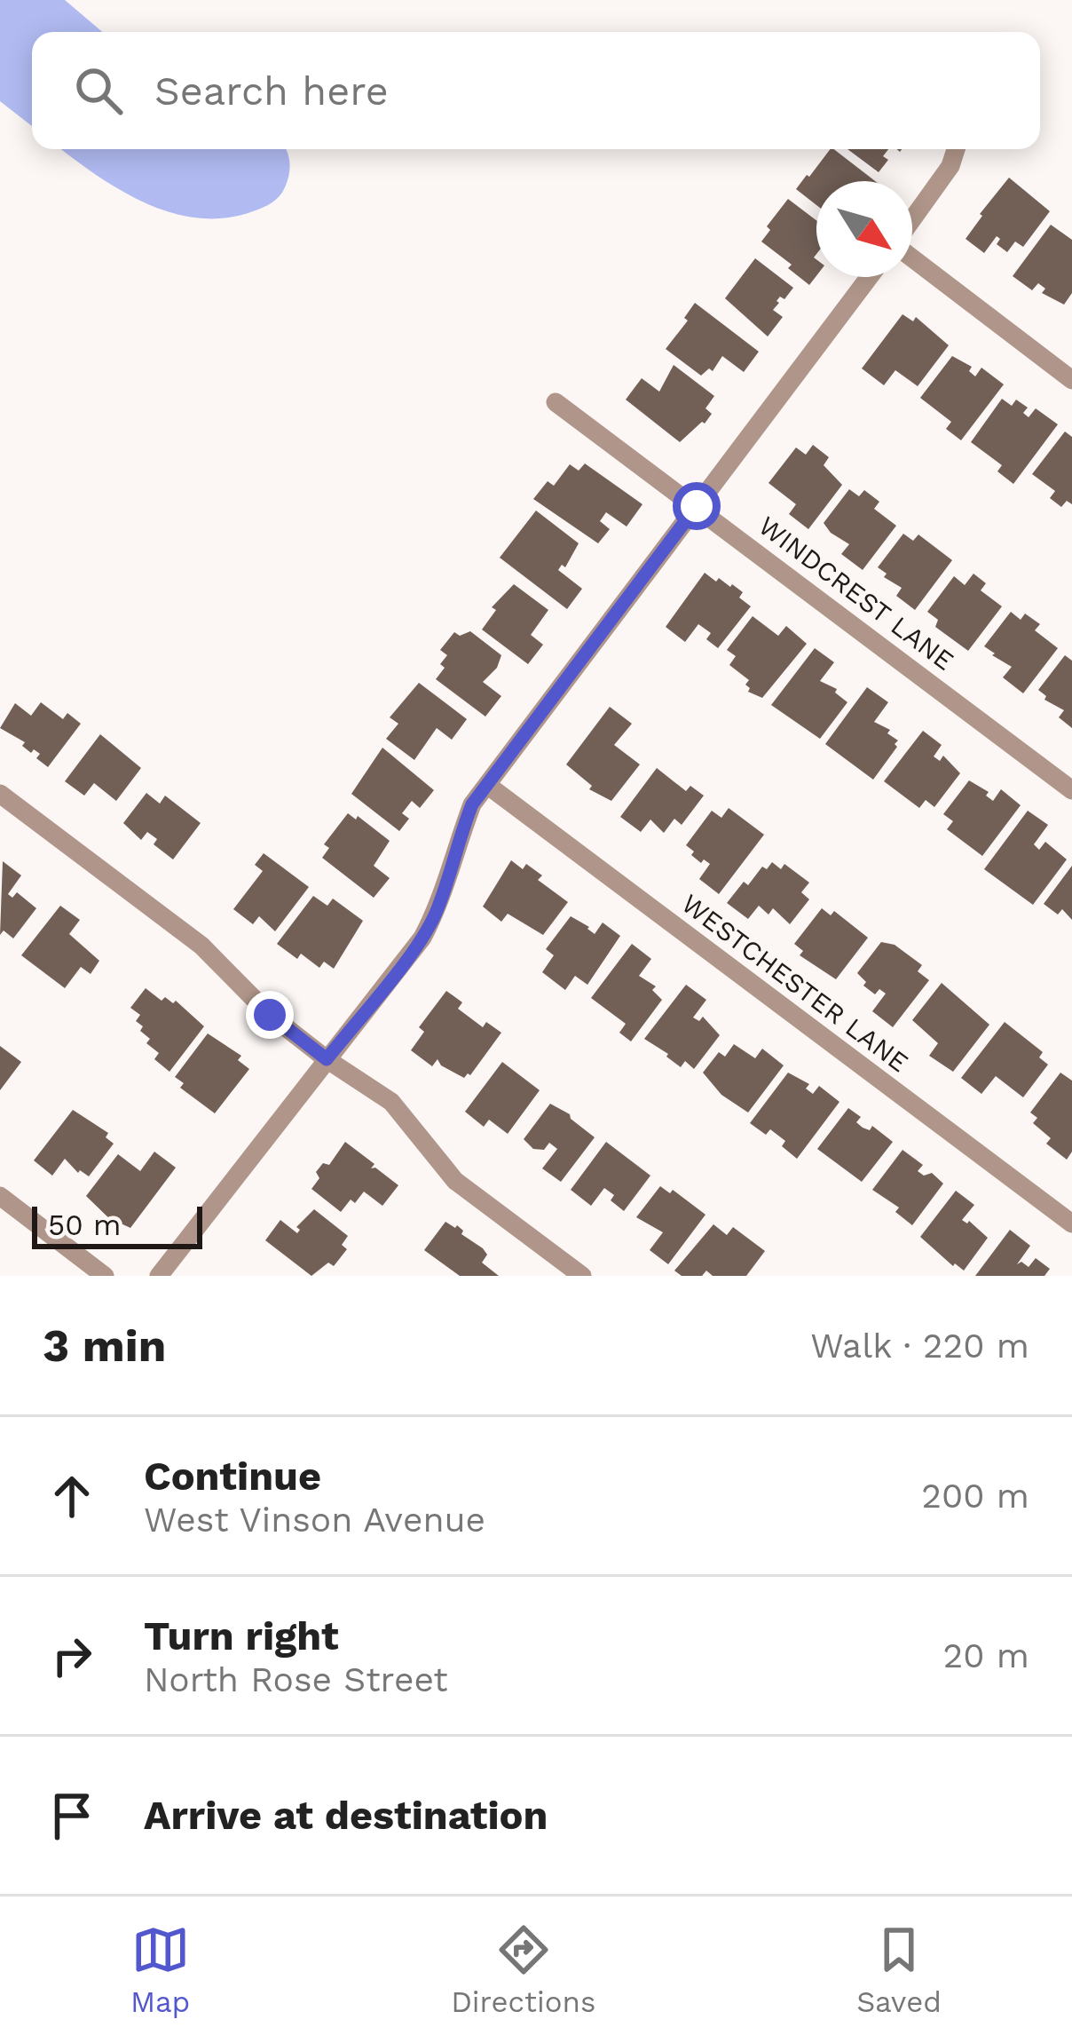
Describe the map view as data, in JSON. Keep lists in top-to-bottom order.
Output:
{
  "streets": {
    "street": ["WINDCREST LANE", "WESTCHESTER LANE"]
  },
  "scale_bar": "50 m",
  "north": "bottom right",
  "page": {
    "search": "Search here",
    "scale": "50 m",
    "heading": ["3 min", "Walk · 220 m"],
    "list": [
      ["Continue", "West Vinson Avenue", "200 m"],
      ["Turn right", "North Rose Street", "20 m"],
      "Arrive at destination"
    ],
    "nav": ["Map", "Directions", "Saved"]
  }
}
